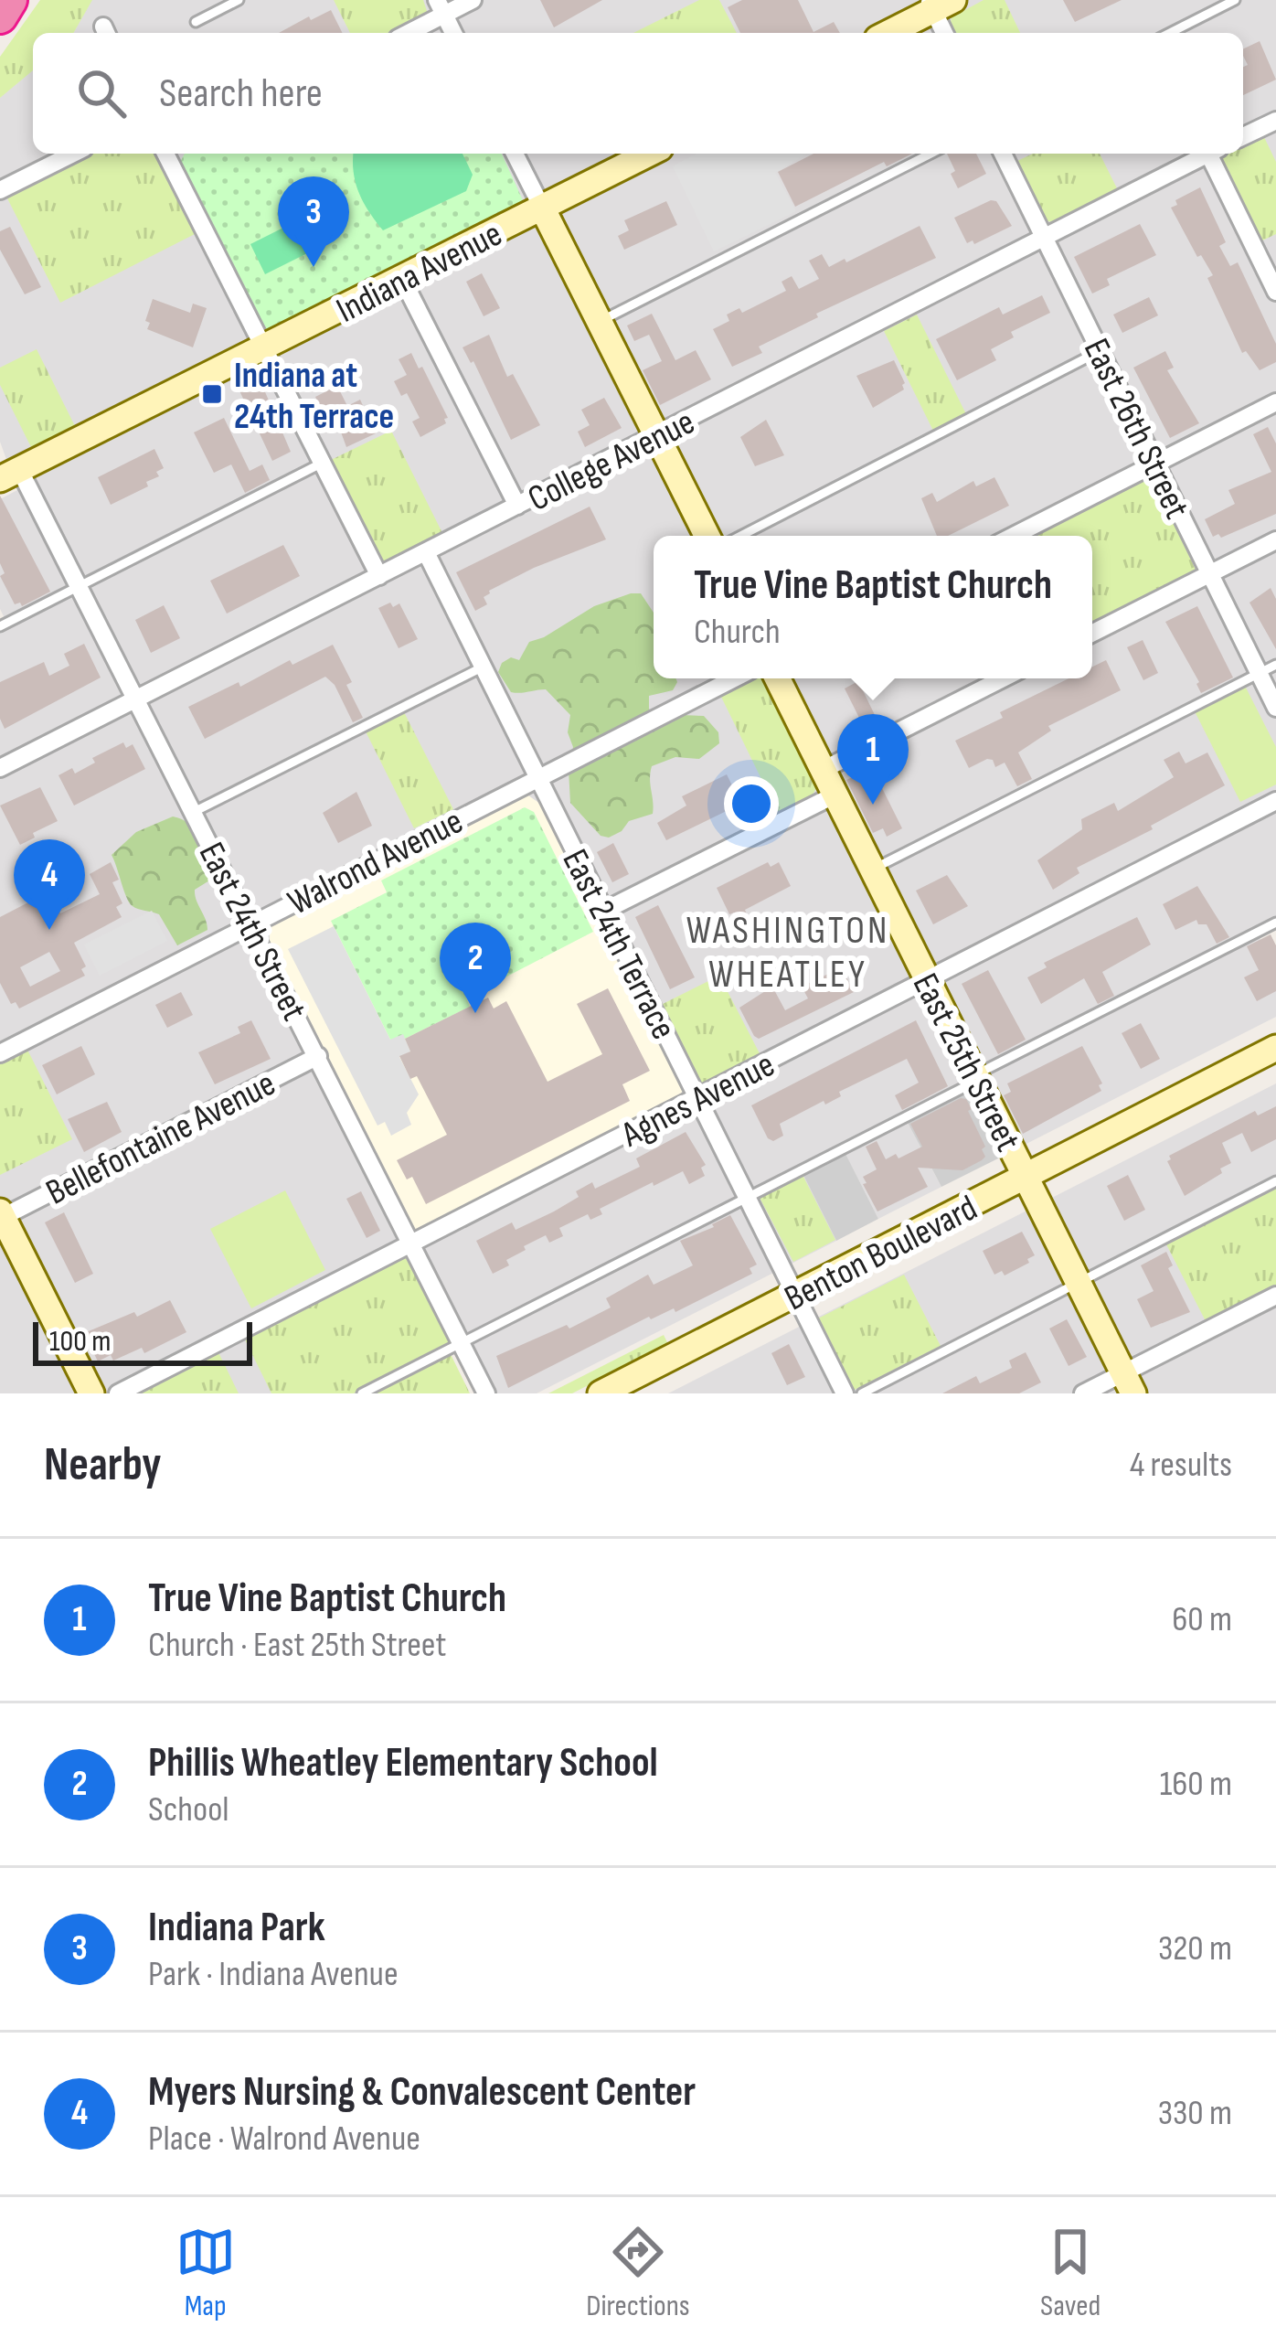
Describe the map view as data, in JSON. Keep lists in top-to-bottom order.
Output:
{
  "streets": {
    "street": [
      "Indiana Avenue",
      "East 26th Street",
      "College Avenue",
      "Walrond Avenue",
      "East 24th Street",
      "East 24th Terrace",
      "East 25th Street",
      "Agnes Avenue",
      "Bellefontaine Avenue",
      "Benton Boulevard"
    ]
  },
  "crossings": [
    ["Indiana Avenue", "East 24th Street"],
    ["East 26th Street", "College Avenue"],
    ["College Avenue", "East 24th Street"],
    ["College Avenue", "East 24th Terrace"],
    ["Walrond Avenue", "East 24th Street"],
    ["Walrond Avenue", "East 24th Terrace"],
    ["East 24th Street", "Agnes Avenue"],
    ["East 24th Street", "Bellefontaine Avenue"],
    ["East 24th Terrace", "Agnes Avenue"],
    ["East 24th Terrace", "Benton Boulevard"],
    ["East 25th Street", "Agnes Avenue"],
    ["East 25th Street", "Benton Boulevard"]
  ],
  "districts": ["WASHINGTON WHEATLEY"],
  "places": {
    "transit": ["Indiana at 24th Terrace"]
  },
  "scale_bar": "100 m",
  "page": {
    "search": "Search here",
    "pins": [
      "3",
      "1",
      "4",
      "2"
    ],
    "popup": ["True Vine Baptist Church", "Church"],
    "scale": "100 m",
    "heading": ["Nearby", "4 results"],
    "list": [
      {
        "mark": "1",
        "name": "True Vine Baptist Church",
        "note": "Church · East 25th Street",
        "value": "60 m"
      },
      {
        "mark": "2",
        "name": "Phillis Wheatley Elementary School",
        "note": "School",
        "value": "160 m"
      },
      {
        "mark": "3",
        "name": "Indiana Park",
        "note": "Park · Indiana Avenue",
        "value": "320 m"
      },
      {
        "mark": "4",
        "name": "Myers Nursing & Convalescent Center",
        "note": "Place · Walrond Avenue",
        "value": "330 m"
      }
    ],
    "nav": ["Map", "Directions", "Saved"]
  }
}
